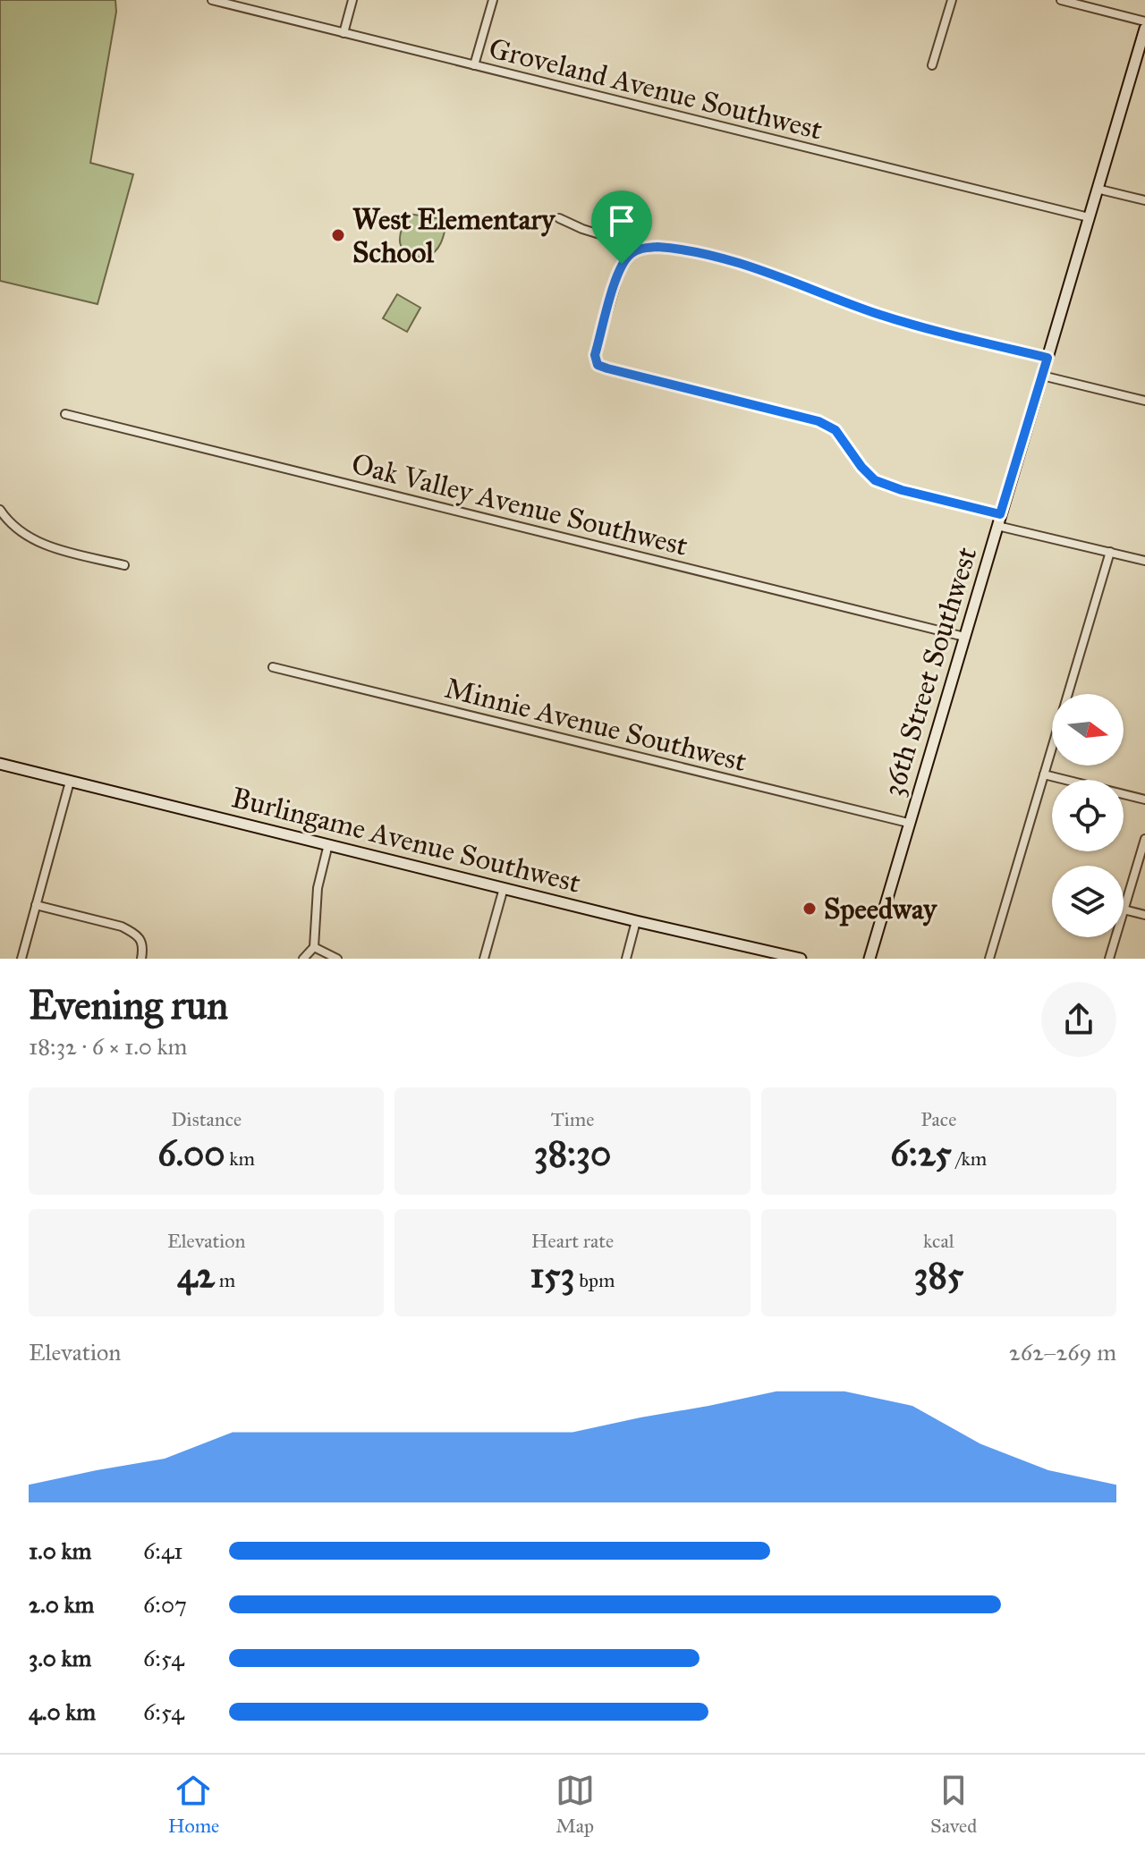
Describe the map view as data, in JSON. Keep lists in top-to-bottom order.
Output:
{
  "streets": {
    "street": [
      "Groveland Avenue Southwest",
      "Oak Valley Avenue Southwest",
      "36th Street Southwest",
      "Minnie Avenue Southwest",
      "Burlingame Avenue Southwest"
    ]
  },
  "crossings": [
    ["Groveland Avenue Southwest", "36th Street Southwest"],
    ["Oak Valley Avenue Southwest", "36th Street Southwest"],
    ["36th Street Southwest", "Minnie Avenue Southwest"]
  ],
  "places": ["West Elementary School", "Speedway"],
  "north": "right",
  "page": {
    "heading": ["Evening run", "18:32 · 6 × 1.0 km"],
    "stats": [
      ["Distance", "6.00 km"],
      ["Time", "38:30"],
      ["Pace", "6:25 /km"],
      ["Elevation", "42 m"],
      ["Heart rate", "153 bpm"],
      ["kcal", "385"]
    ],
    "chart": ["Elevation", "262–269 m"],
    "list": [
      {
        "name": "1.0 km",
        "note": "6:41"
      },
      {
        "name": "2.0 km",
        "note": "6:07"
      },
      {
        "name": "3.0 km",
        "note": "6:54"
      },
      {
        "name": "4.0 km",
        "note": "6:54"
      }
    ],
    "tabs": ["Home", "Map", "Saved"]
  }
}
